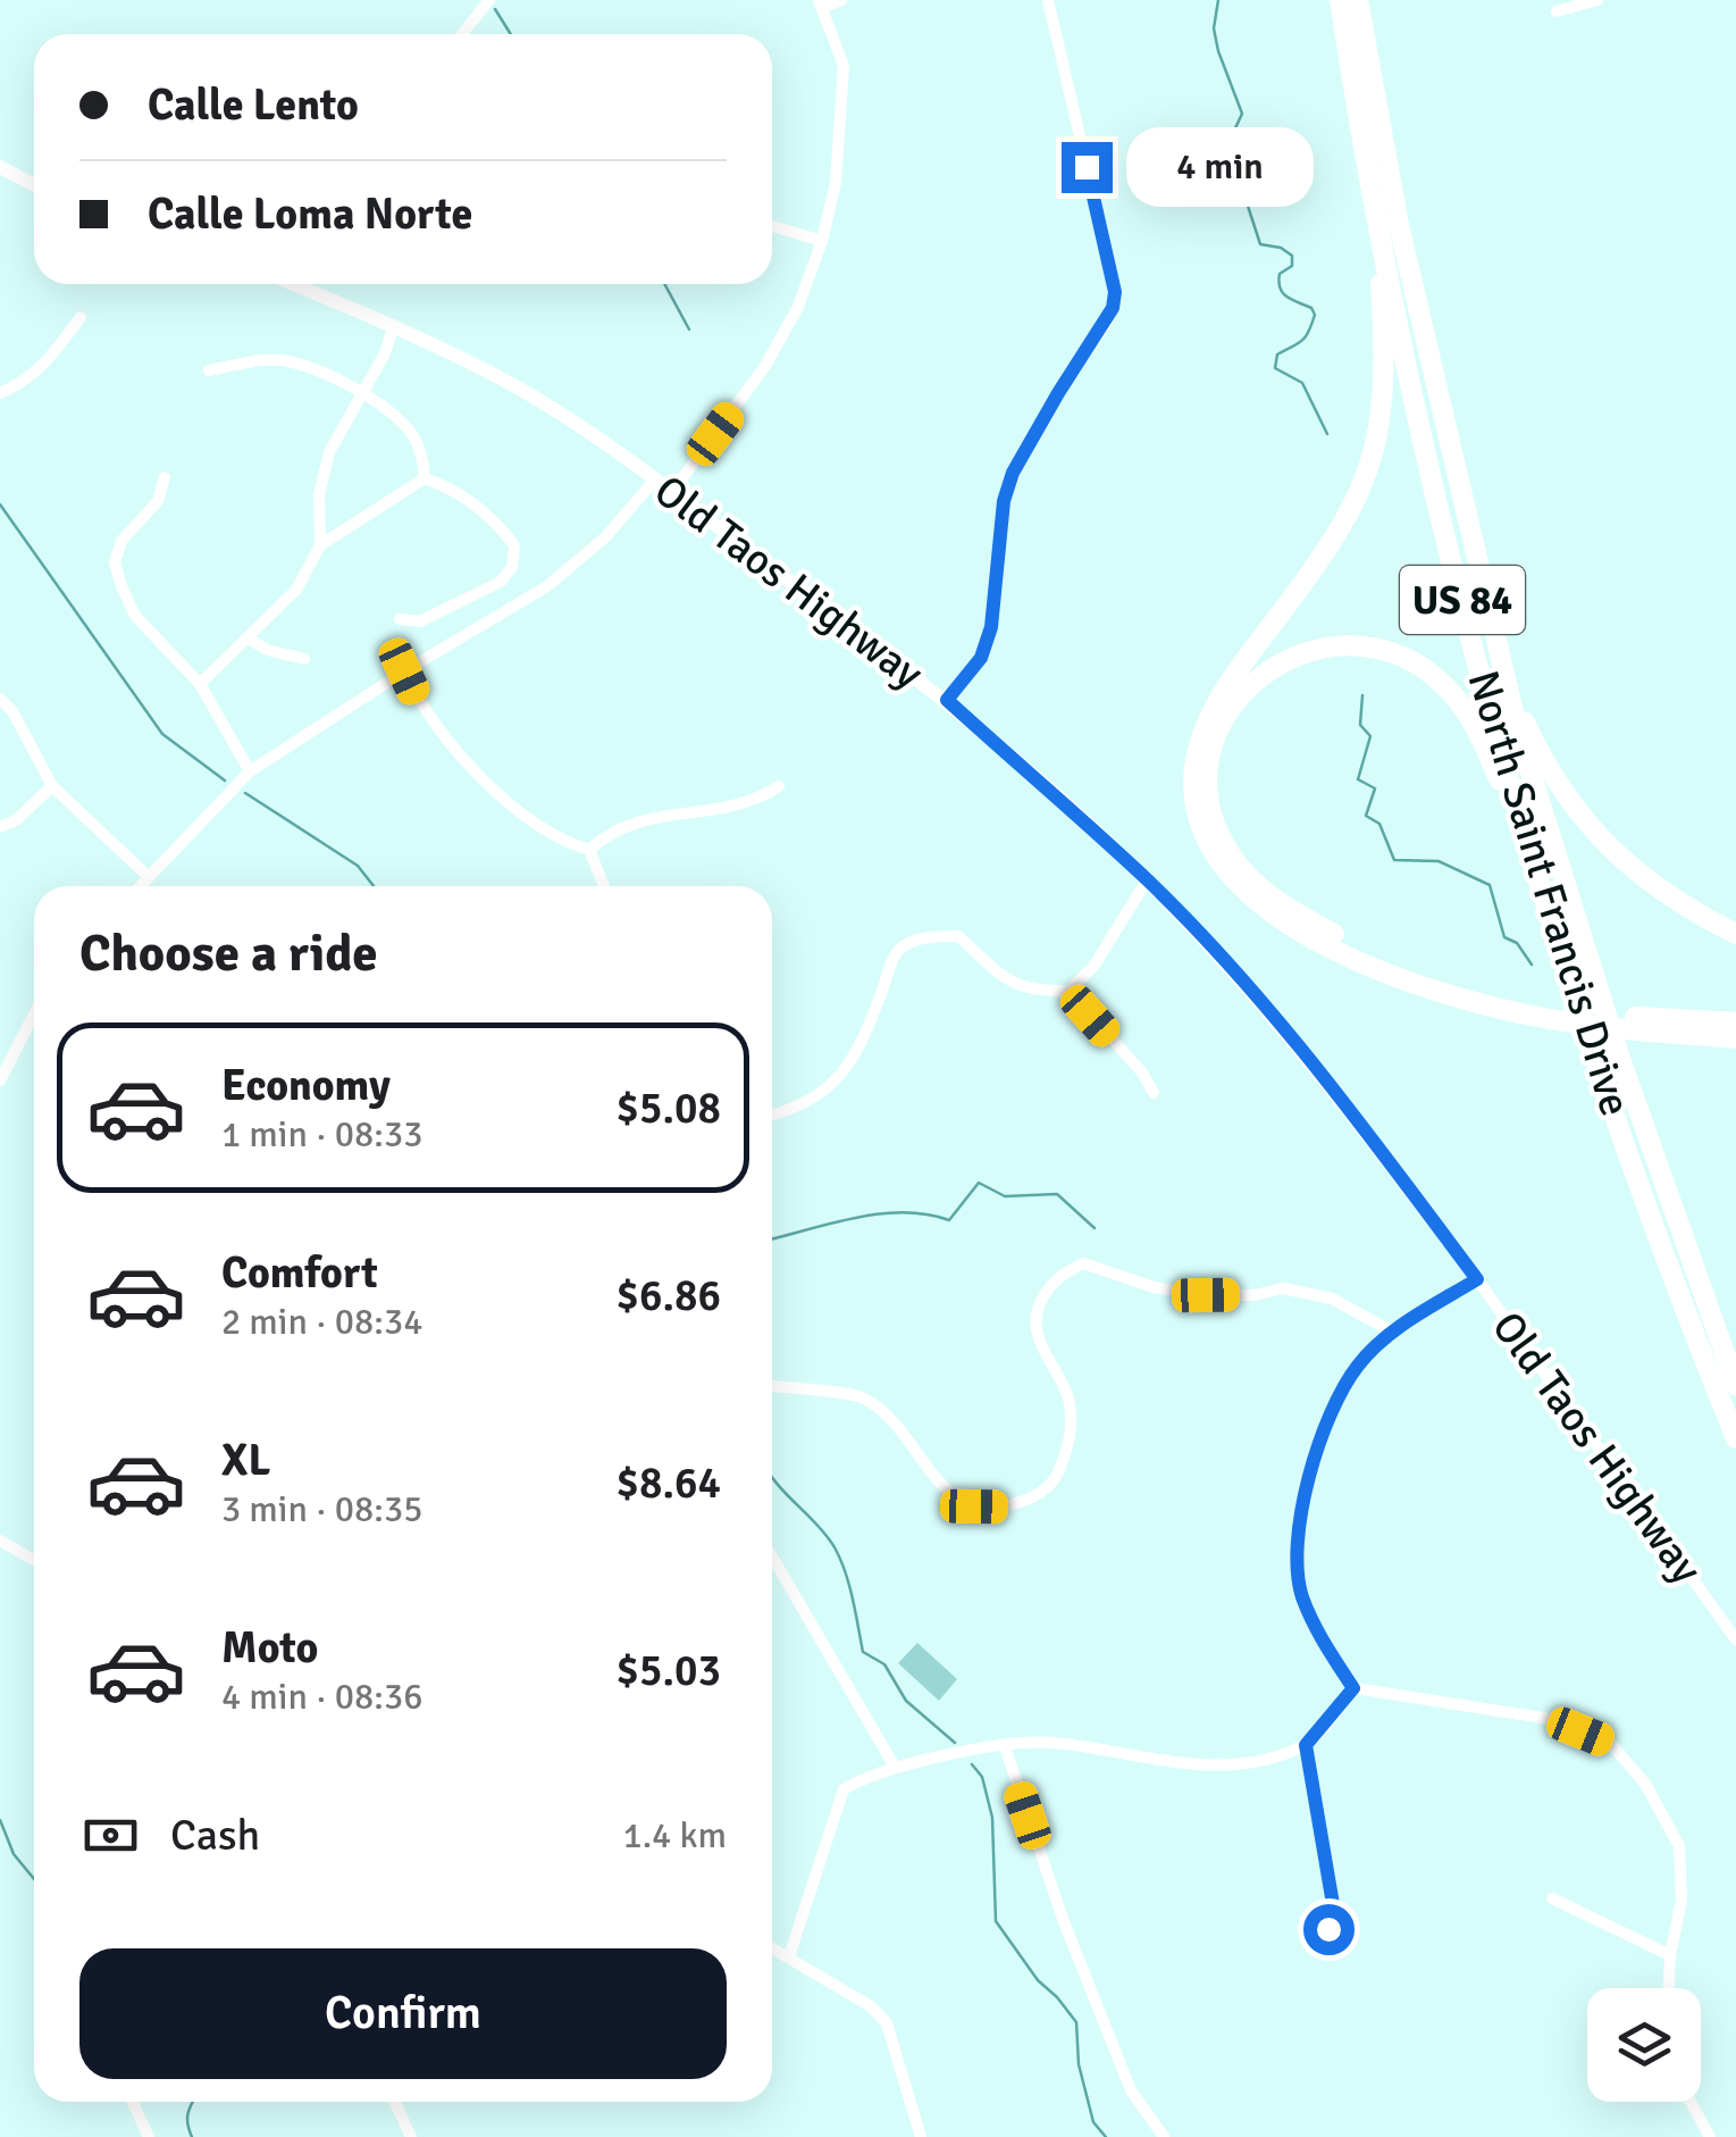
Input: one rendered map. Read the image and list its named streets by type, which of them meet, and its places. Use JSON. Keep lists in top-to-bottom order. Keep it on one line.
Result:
{"streets":{"highway":["US 84","North Saint Francis Drive"],"street":["Old Taos Highway"]},"page":{"banner":["Calle Lento","Calle Loma Norte"],"bubble":"4 min","heading":"Choose a ride","list":[{"name":"Economy","note":"1 min · 08:33","value":"$5.08"},{"name":"Comfort","note":"2 min · 08:34","value":"$6.86"},{"name":"XL","note":"3 min · 08:35","value":"$8.64"},{"name":"Moto","note":"4 min · 08:36","value":"$5.03"}],"pay":["Cash","1.4 km"],"buttons":"Confirm"}}
